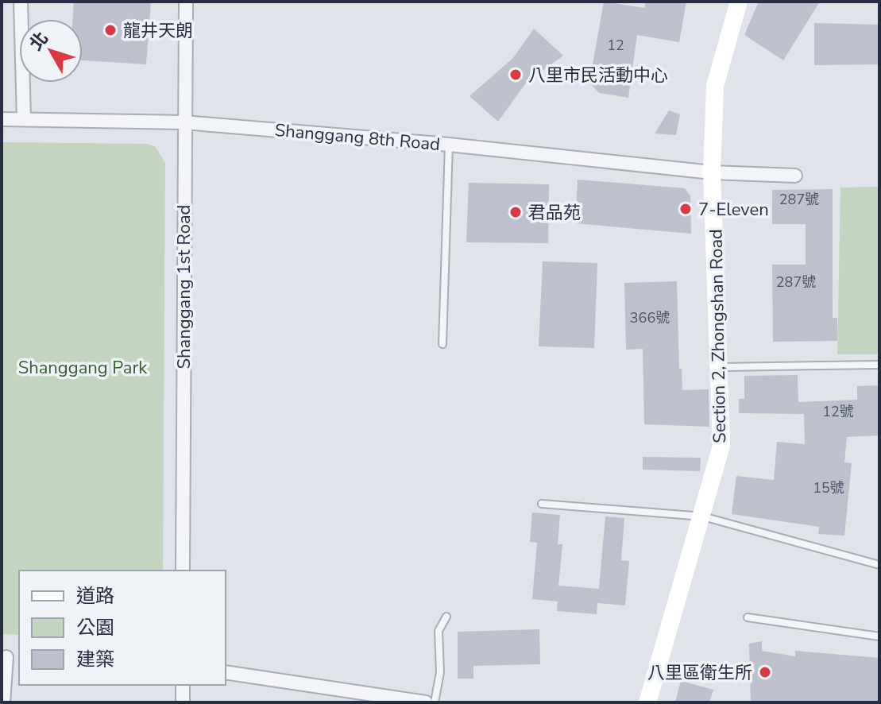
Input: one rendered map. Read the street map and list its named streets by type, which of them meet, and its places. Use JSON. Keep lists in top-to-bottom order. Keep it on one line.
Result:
{"streets":{"main road":["Section 2, Zhongshan Road"],"street":["Shanggang 8th Road","Shanggang 1st Road"]},"crossings":[["Shanggang 8th Road","Shanggang 1st Road"],["Shanggang 8th Road","Section 2, Zhongshan Road"]],"parks":["Shanggang Park"],"places":["龍井天朗","八里市民活動中心","7-Eleven","君品苑","八里區衛生所"],"house_numbers":["12","287號","287號","366號","12號","15號"],"legend":["道路","公園","建築"],"north":"top left"}
